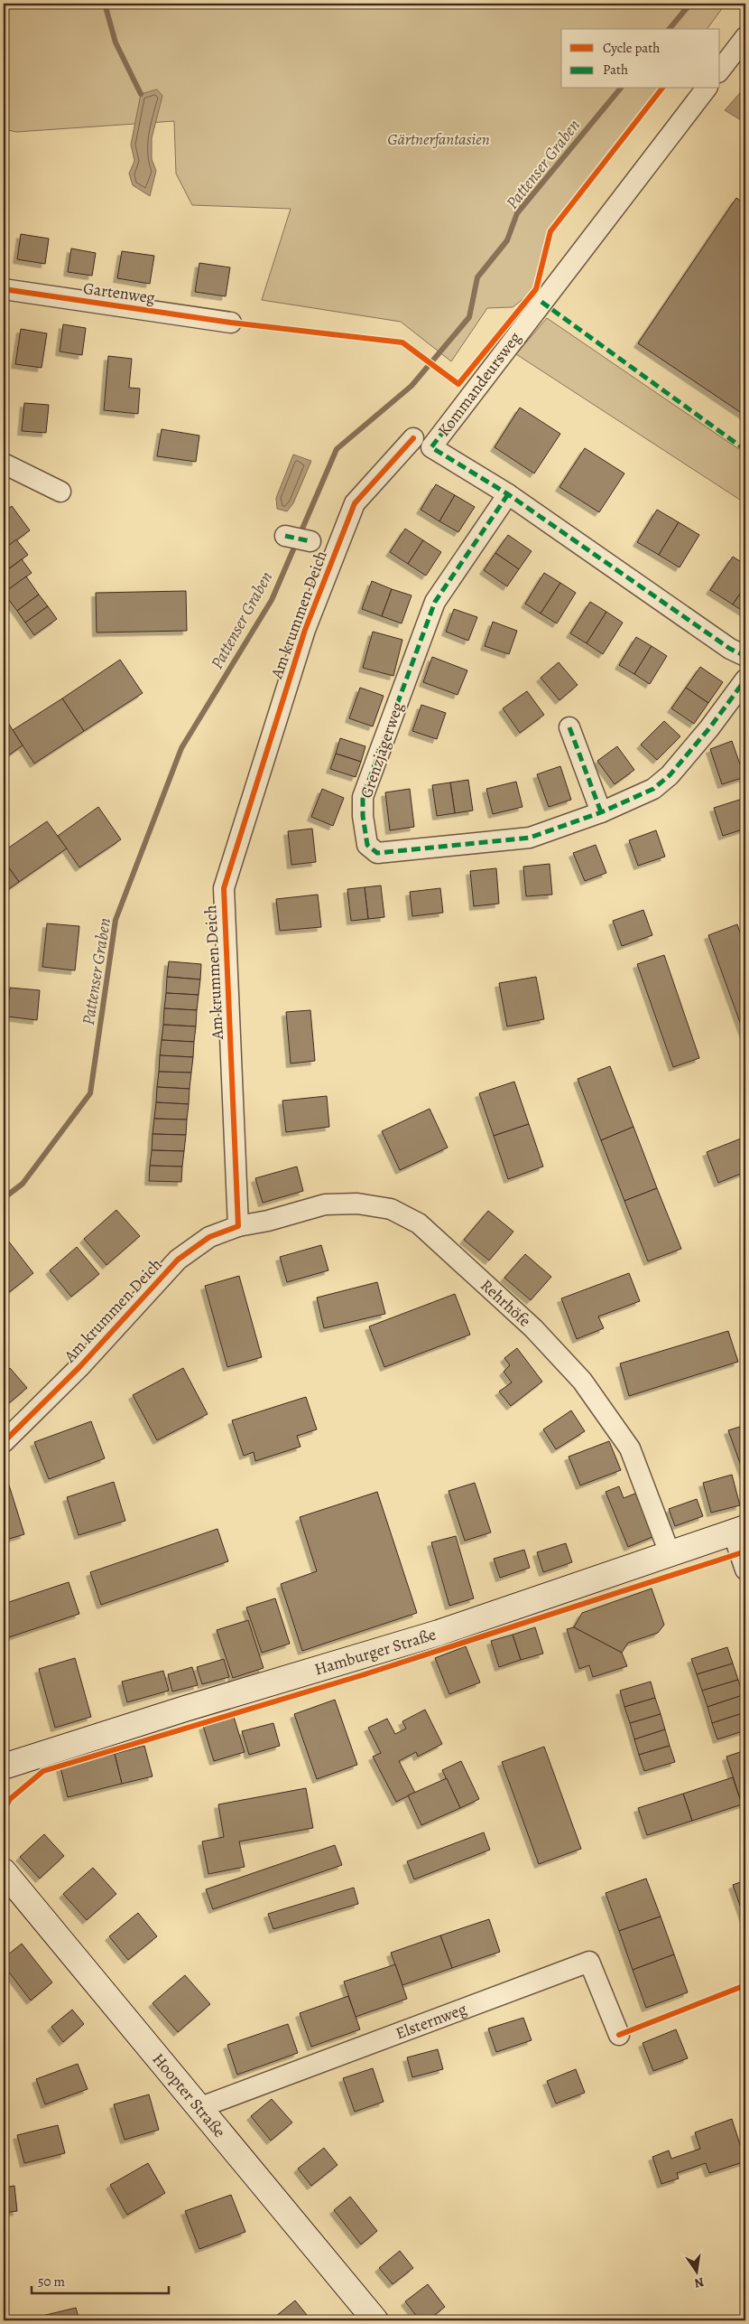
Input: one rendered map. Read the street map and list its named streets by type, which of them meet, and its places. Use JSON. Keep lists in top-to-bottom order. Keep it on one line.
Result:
{"streets":{"main road":["Hamburger Straße","Hoopter Straße"],"street":["Gartenweg","Kommandeursweg","Am krummen Deich","Grenzjägerweg","Rehrhöfe","Elsternweg"]},"crossings":[["Kommandeursweg","Grenzjägerweg"],["Am krummen Deich","Rehrhöfe"],["Rehrhöfe","Hamburger Straße"],["Elsternweg","Hoopter Straße"]],"water":["Pattenser Graben"],"parks":["Gärtnerfantasien"],"legend":["Cycle path","Path"],"scale_bar":"50 m","north":"bottom"}
